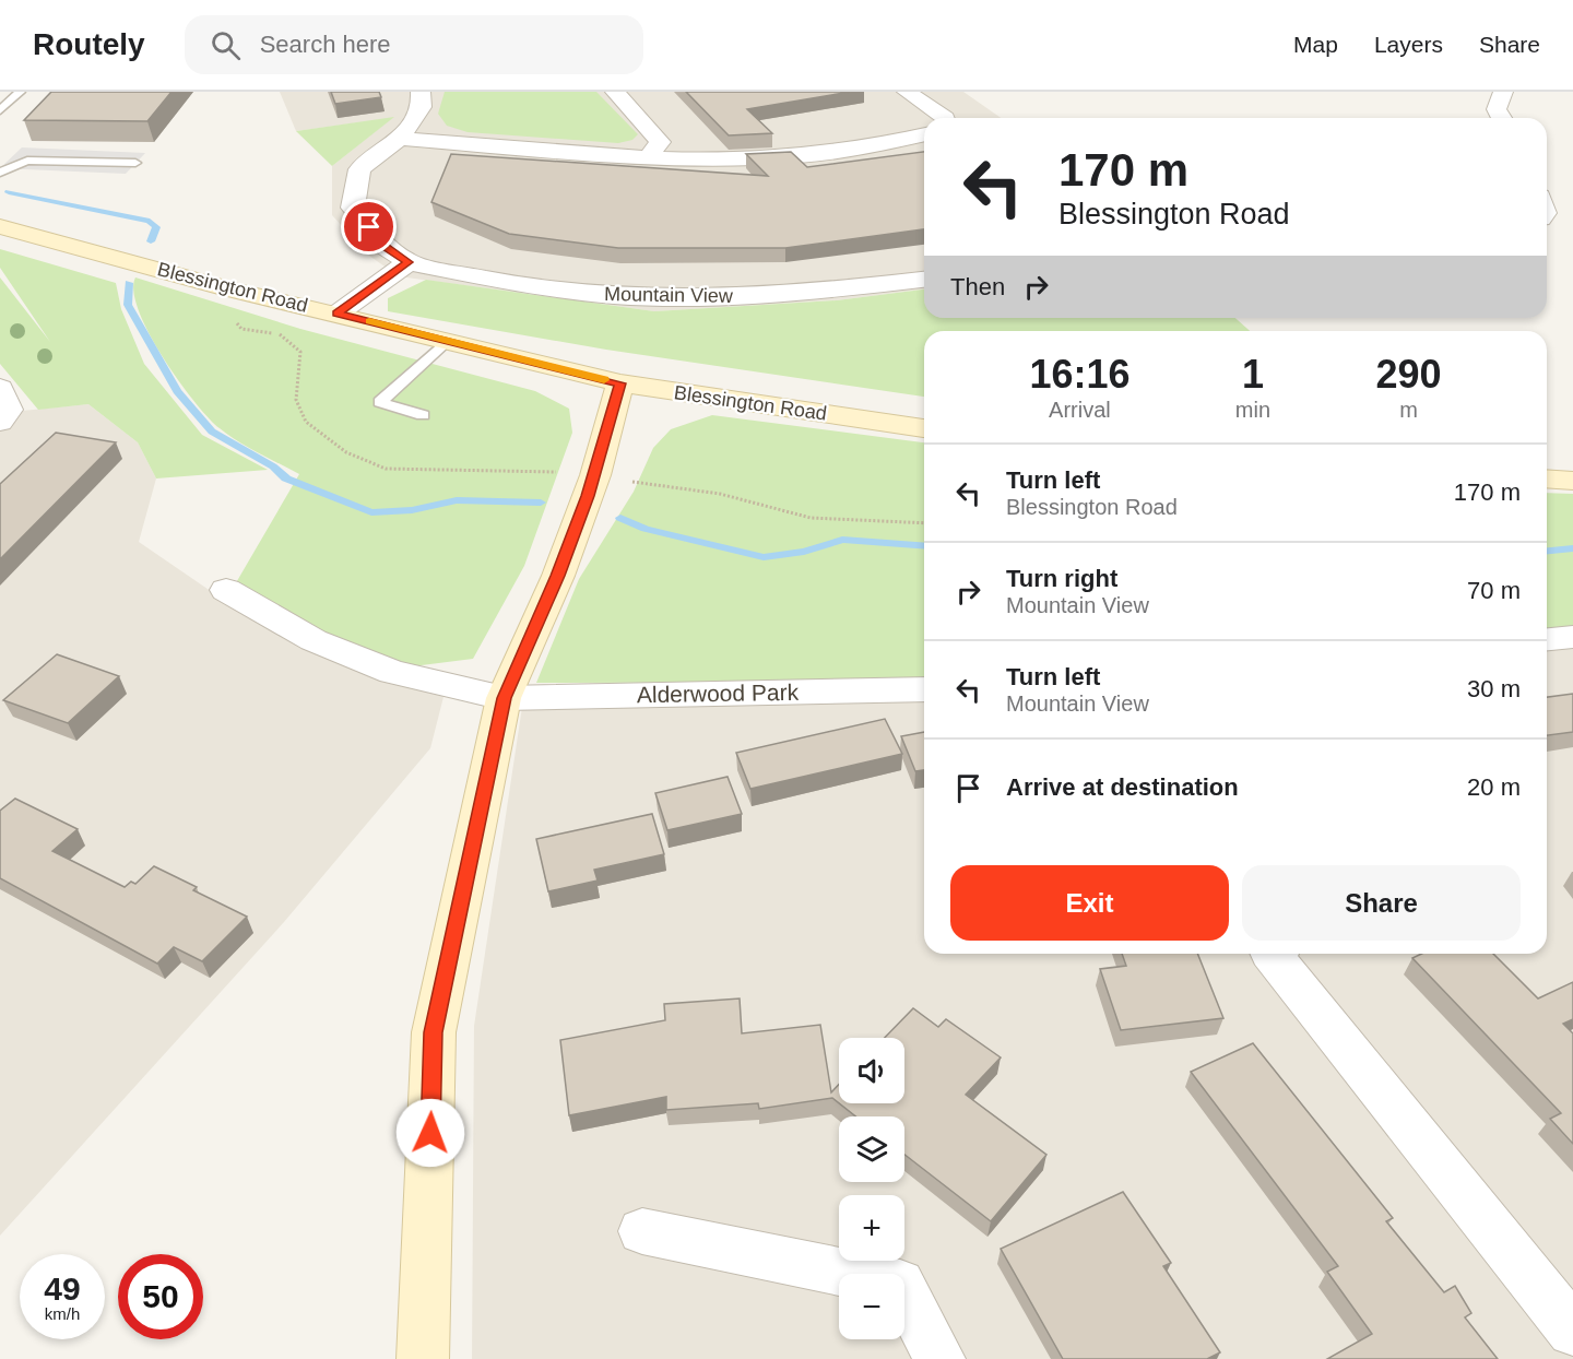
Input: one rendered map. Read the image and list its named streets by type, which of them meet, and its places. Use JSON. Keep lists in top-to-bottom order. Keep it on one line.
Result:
{"streets":{"main road":["Blessington Road"],"street":["Mountain View","Alderwood Park"]},"page":{"header":"Routely","search":"Search here","nav":["Map","Layers","Share"],"turn":["170 m","Blessington Road"],"then":"Then","eta":["16:16","Arrival","1","min","290","m"],"list":[{"name":"Turn left","note":"Blessington Road","value":"170 m"},{"name":"Turn right","note":"Mountain View","value":"70 m"},{"name":"Turn left","note":"Mountain View","value":"30 m"},{"name":"Arrive at destination","value":"20 m"}],"buttons":["Exit","Share"],"map_buttons":["+","−"],"speed":"49 km/h","limit":"50"}}
